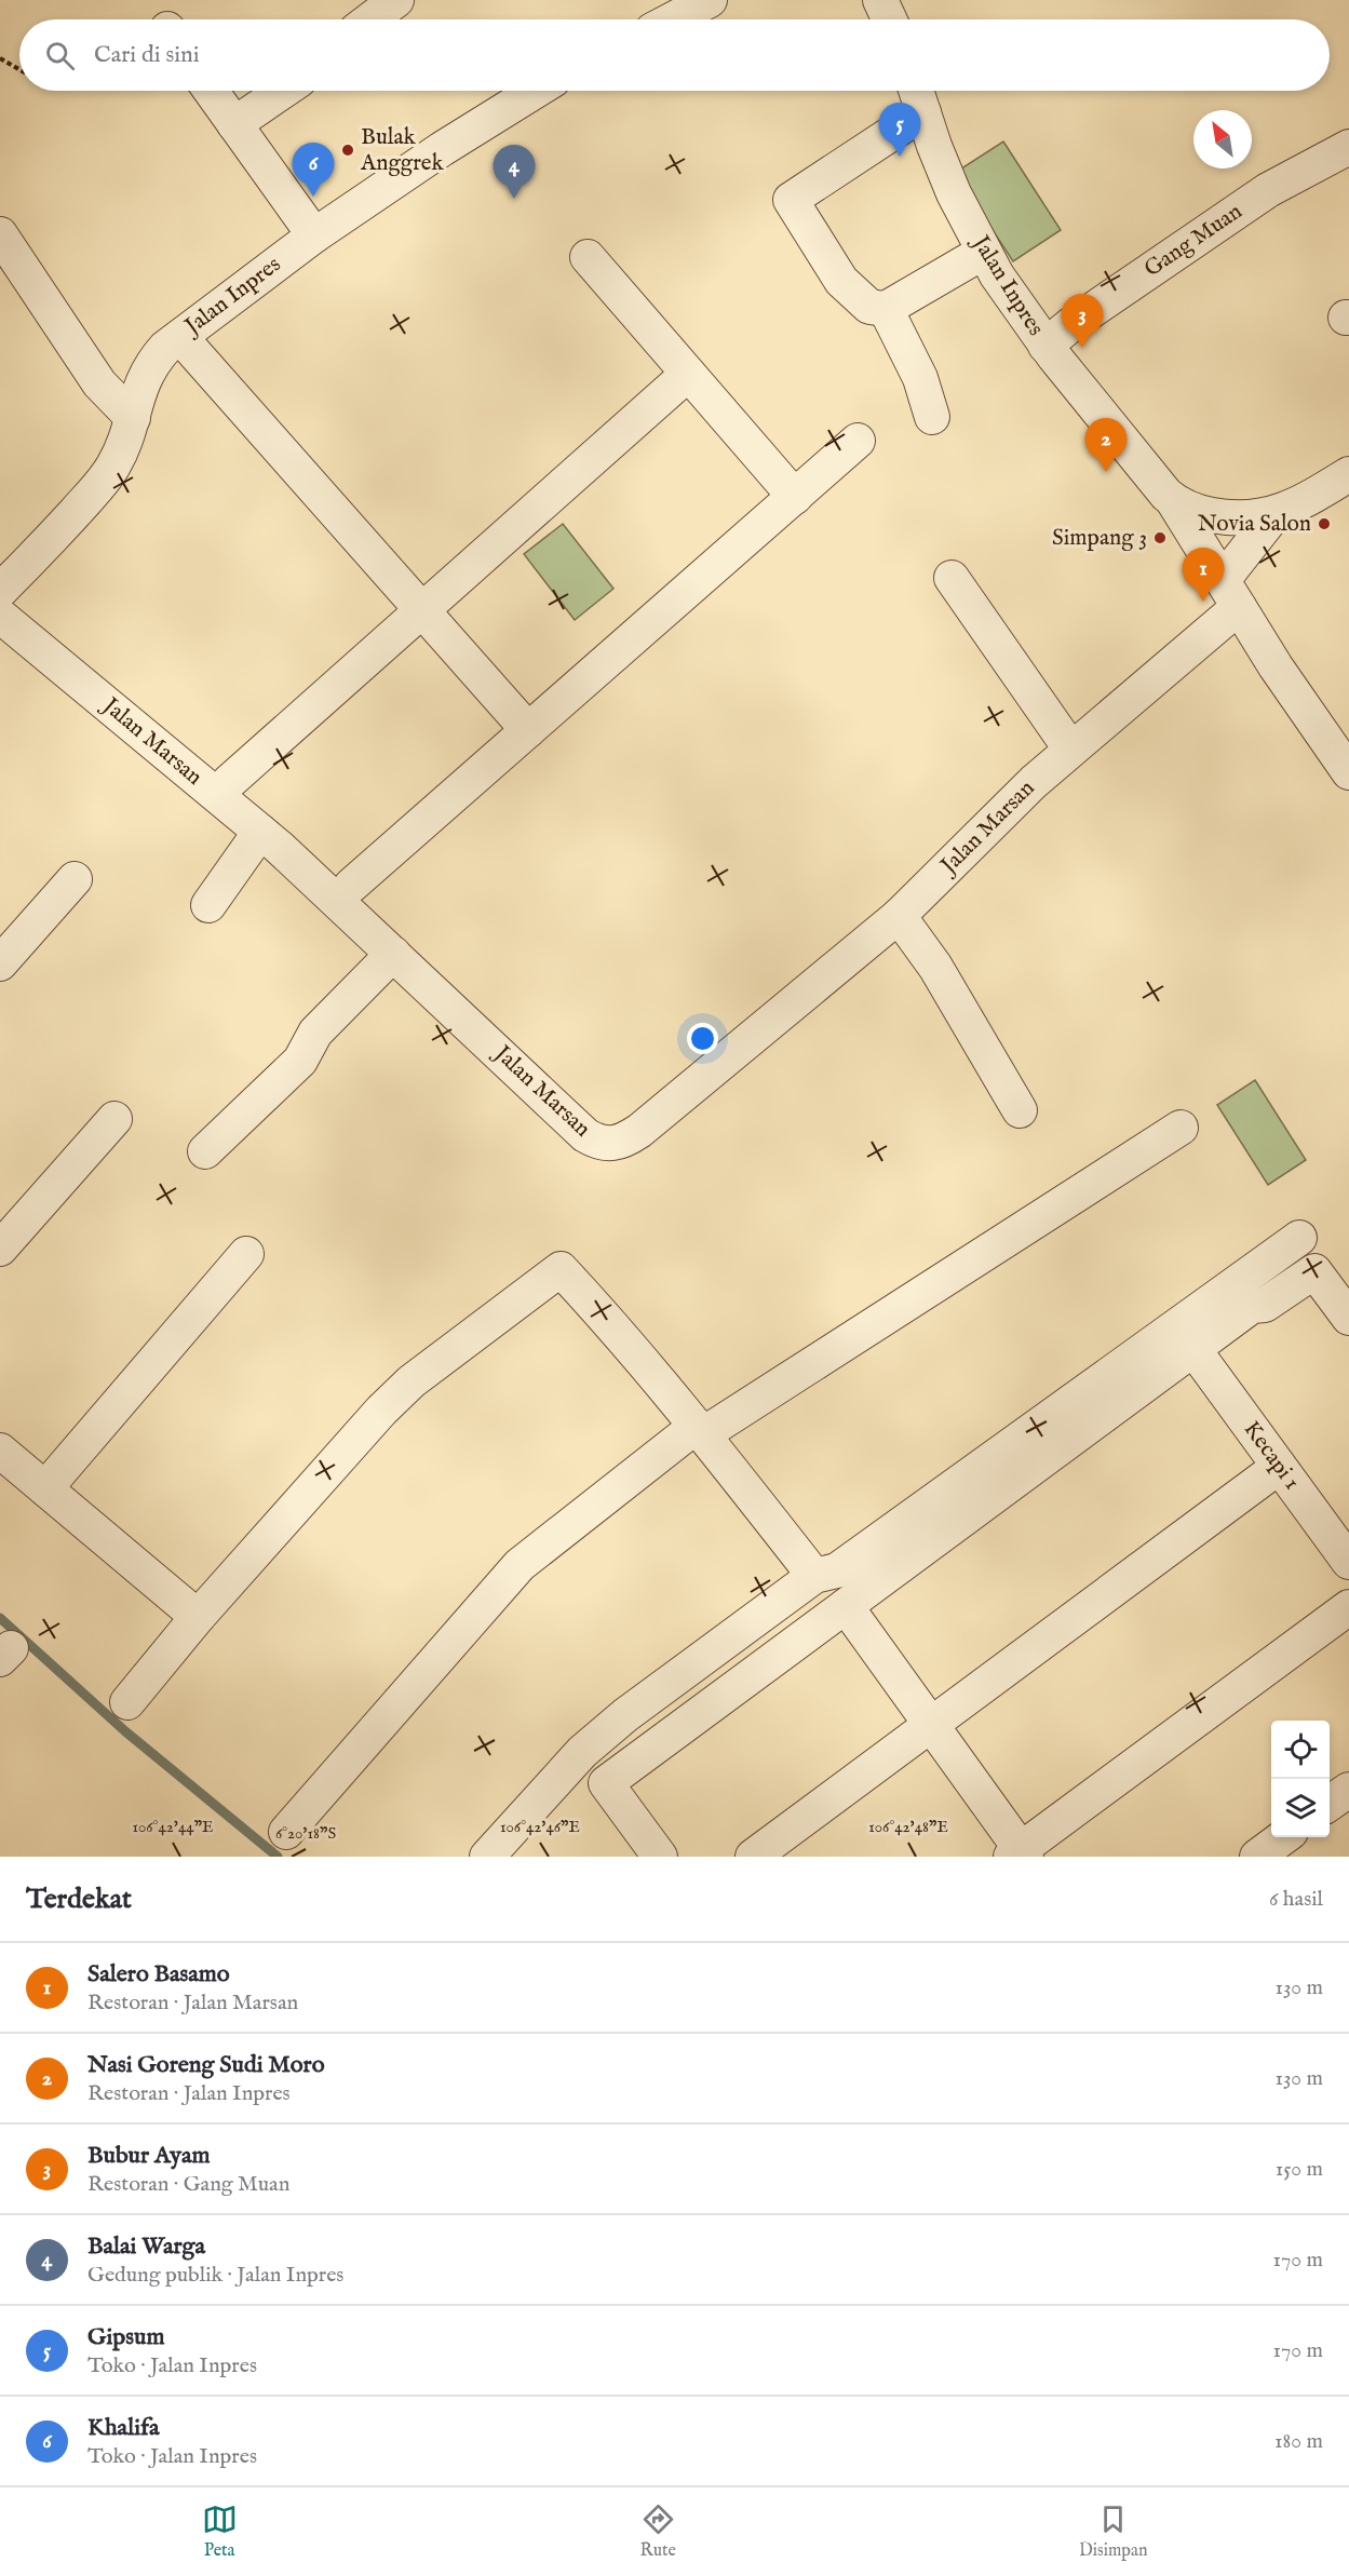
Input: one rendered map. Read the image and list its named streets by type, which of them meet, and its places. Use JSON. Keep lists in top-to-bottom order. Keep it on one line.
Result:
{"streets":{"street":["Gang Muan","Jalan Inpres","Jalan Marsan","Kecapi 1"]},"crossings":[["Gang Muan","Jalan Inpres"],["Jalan Inpres","Jalan Marsan"]],"places":["Bulak Anggrek","Novia Salon","Simpang 3"],"north":"top left","page":{"search":"Cari di sini","pins":["5","6","4","3","2","1"],"heading":["Terdekat","6 hasil"],"list":[{"mark":"1","name":"Salero Basamo","note":"Restoran · Jalan Marsan","value":"130 m"},{"mark":"2","name":"Nasi Goreng Sudi Moro","note":"Restoran · Jalan Inpres","value":"130 m"},{"mark":"3","name":"Bubur Ayam","note":"Restoran · Gang Muan","value":"150 m"},{"mark":"4","name":"Balai Warga","note":"Gedung publik · Jalan Inpres","value":"170 m"},{"mark":"5","name":"Gipsum","note":"Toko · Jalan Inpres","value":"170 m"},{"mark":"6","name":"Khalifa","note":"Toko · Jalan Inpres","value":"180 m"}],"nav":["Peta","Rute","Disimpan"]},"coordinates":["106°42'44\"E","106°42'46\"E","106°42'48\"E","6°20'18\"S"]}
